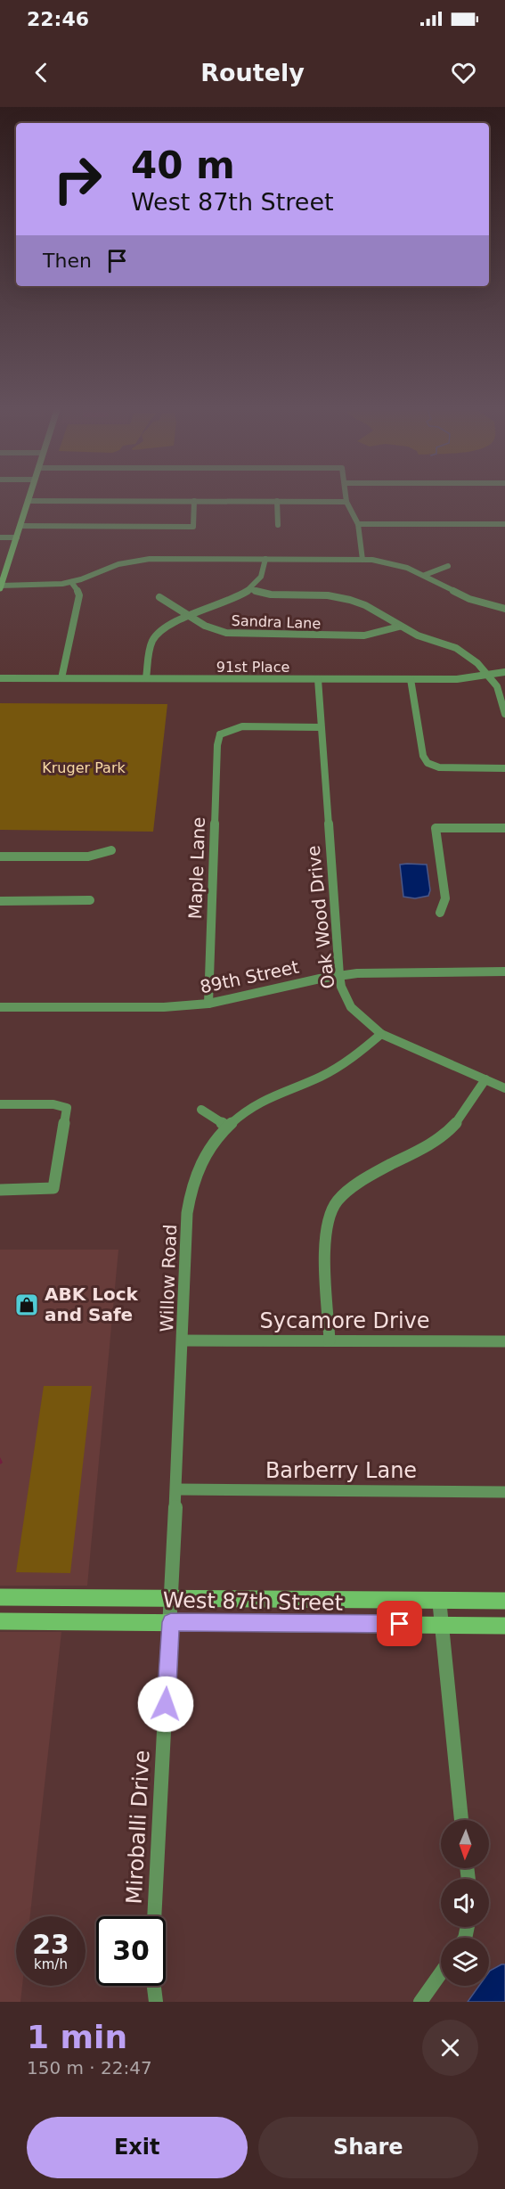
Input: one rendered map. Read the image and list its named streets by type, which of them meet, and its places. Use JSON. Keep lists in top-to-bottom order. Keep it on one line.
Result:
{"streets":{"street":["Sandra Lane","91st Place","Maple Lane","Oak Wood Drive","89th Street","Willow Road","Sycamore Drive","Barberry Lane","West 87th Street","Miroballi Drive"]},"crossings":[["91st Place","Oak Wood Drive"],["Maple Lane","Oak Wood Drive"],["Maple Lane","89th Street"],["Oak Wood Drive","89th Street"],["Oak Wood Drive","Willow Road"],["Willow Road","Sycamore Drive"],["Willow Road","Barberry Lane"],["Willow Road","West 87th Street"],["Willow Road","Miroballi Drive"],["West 87th Street","Miroballi Drive"]],"parks":["Kruger Park"],"places":{"shop":["ABK Lock and Safe"]},"north":"bottom","page":{"status":"22:46","header":"Routely","turn":["40 m","West 87th Street"],"then":"Then","speed":"23 km/h","limit":"30","heading":["1 min","150 m · 22:47"],"buttons":["Exit","Share"]}}
